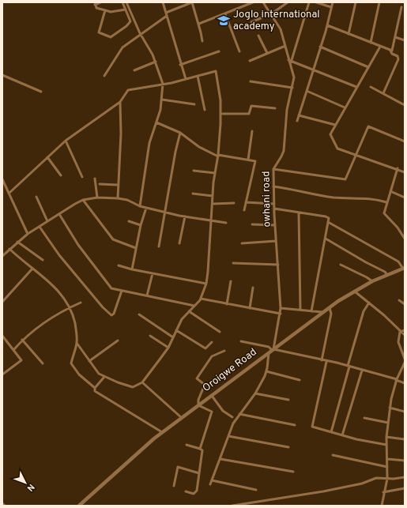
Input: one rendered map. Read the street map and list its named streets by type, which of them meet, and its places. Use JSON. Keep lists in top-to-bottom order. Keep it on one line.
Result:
{"streets":{"street":["owhani road","Oroigwe Road"]},"crossings":[["owhani road","Oroigwe Road"]],"places":{"school or university":["Joglo international academy"]},"north":"bottom right"}
